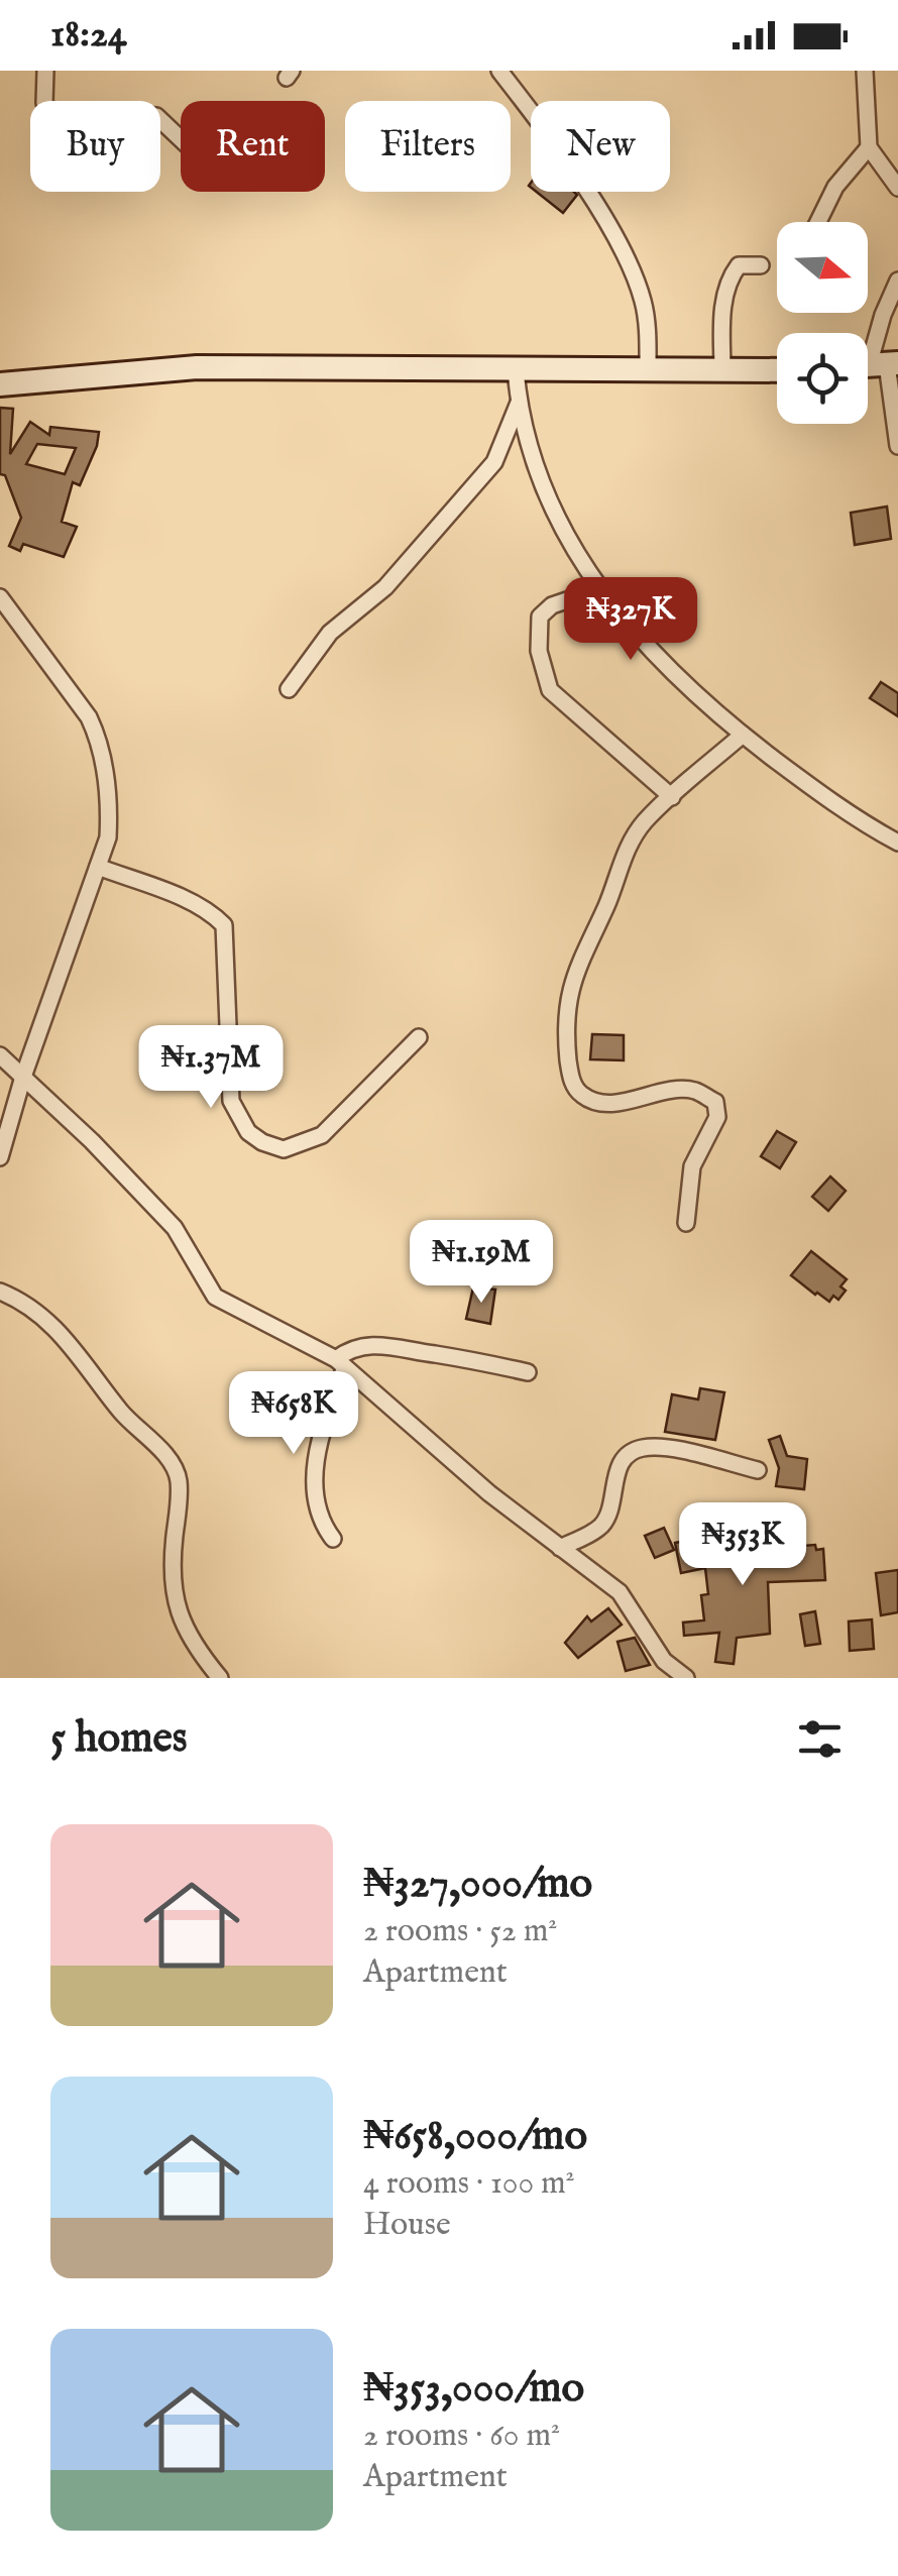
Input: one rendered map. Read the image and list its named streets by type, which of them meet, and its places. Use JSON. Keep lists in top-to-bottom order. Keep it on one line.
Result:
{"north":"right","page":{"status":"18:24","chip":["Buy","Rent","Filters","New"],"price":["₦327K","₦1.37M","₦1.19M","₦658K","₦353K"],"heading":"5 homes","list":[{"name":"₦327,000/mo","note":"2 rooms · 52 m² · Apartment"},{"name":"₦658,000/mo","note":"4 rooms · 100 m² · House"},{"name":"₦353,000/mo","note":"2 rooms · 60 m² · Apartment"}]}}
